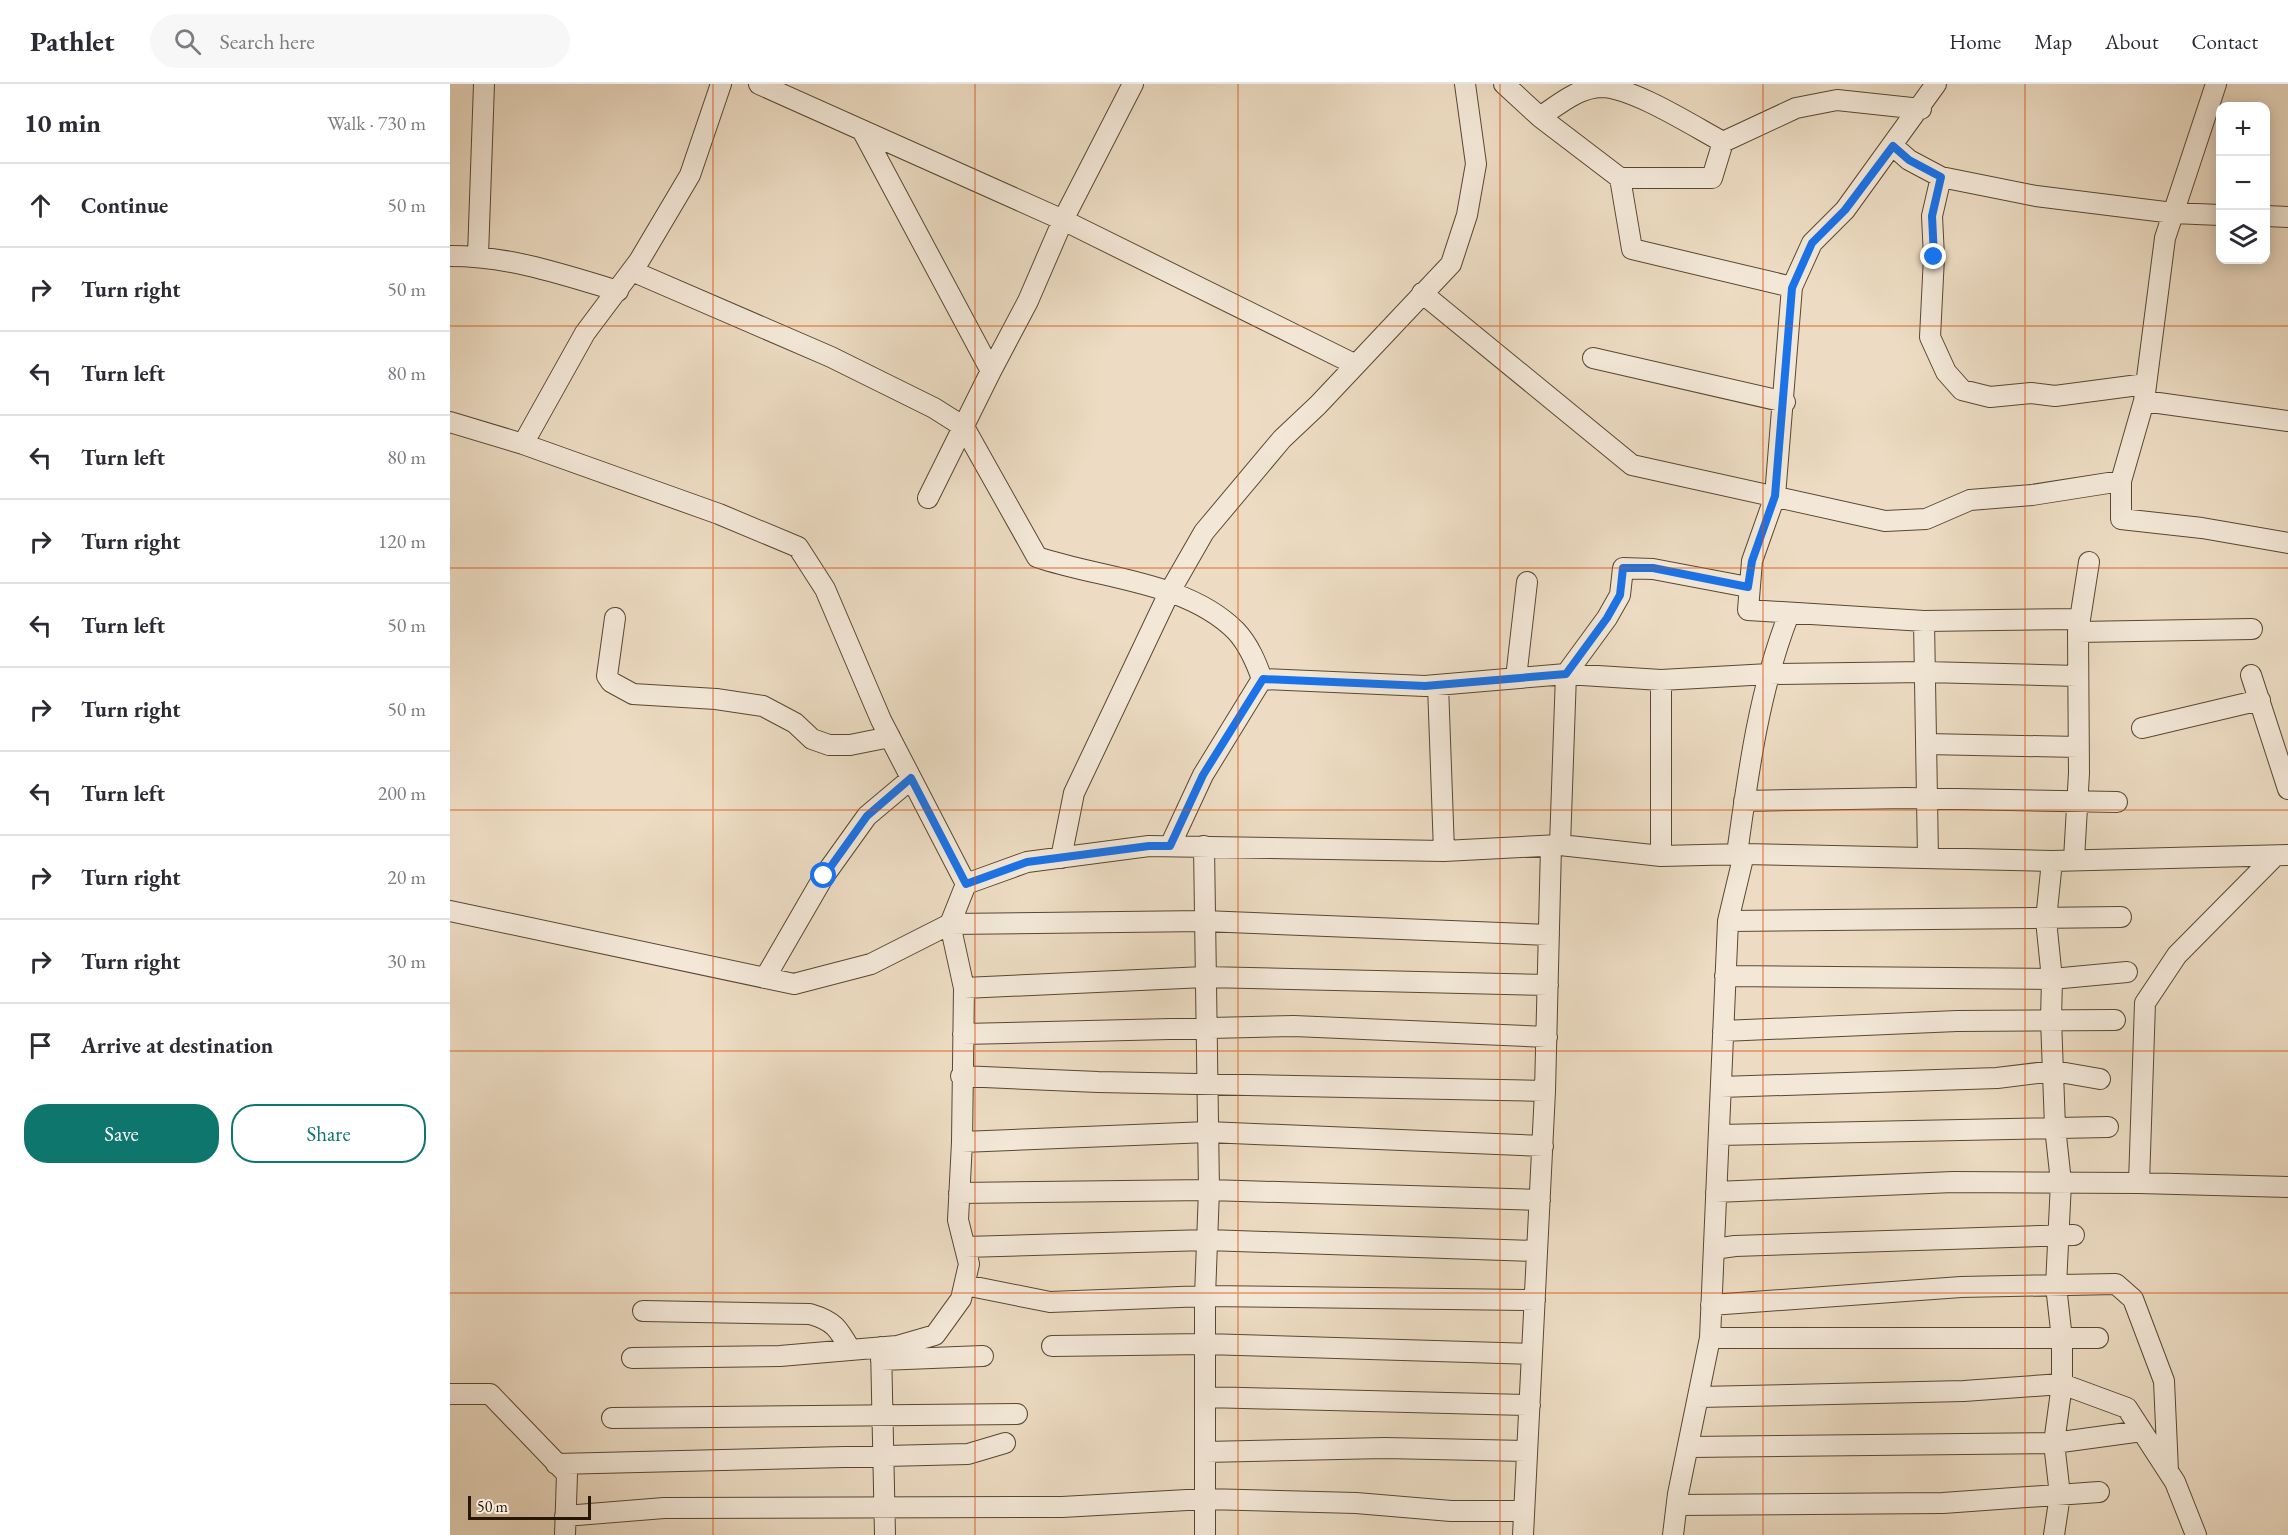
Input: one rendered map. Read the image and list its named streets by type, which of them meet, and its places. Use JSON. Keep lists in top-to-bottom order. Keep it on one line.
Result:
{"scale_bar":"50 m","page":{"header":"Pathlet","search":"Search here","nav":["Home","Map","About","Contact"],"heading":["10 min","Walk · 730 m"],"map_buttons":["+","−"],"list":[["Continue","50 m"],["Turn right","50 m"],["Turn left","80 m"],["Turn left","80 m"],["Turn right","120 m"],["Turn left","50 m"],["Turn right","50 m"],["Turn left","200 m"],["Turn right","20 m"],["Turn right","30 m"],"Arrive at destination"],"buttons":["Save","Share"],"scale":"50 m"}}
